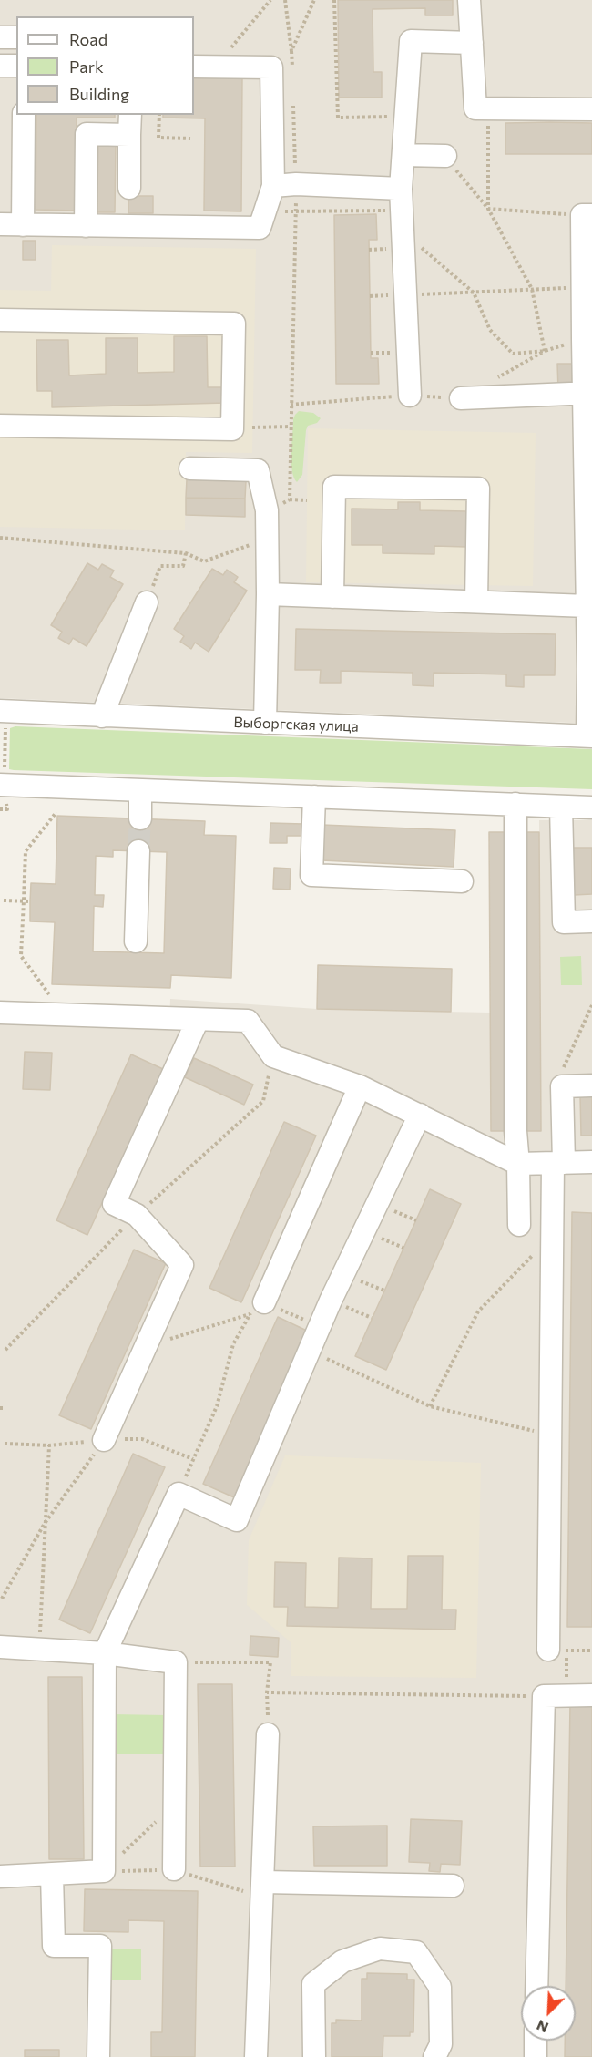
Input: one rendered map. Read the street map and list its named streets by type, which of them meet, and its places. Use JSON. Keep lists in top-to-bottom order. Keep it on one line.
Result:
{"streets":{"street":["Выборгская улица"]},"legend":["Road","Park","Building"],"north":"bottom left"}
